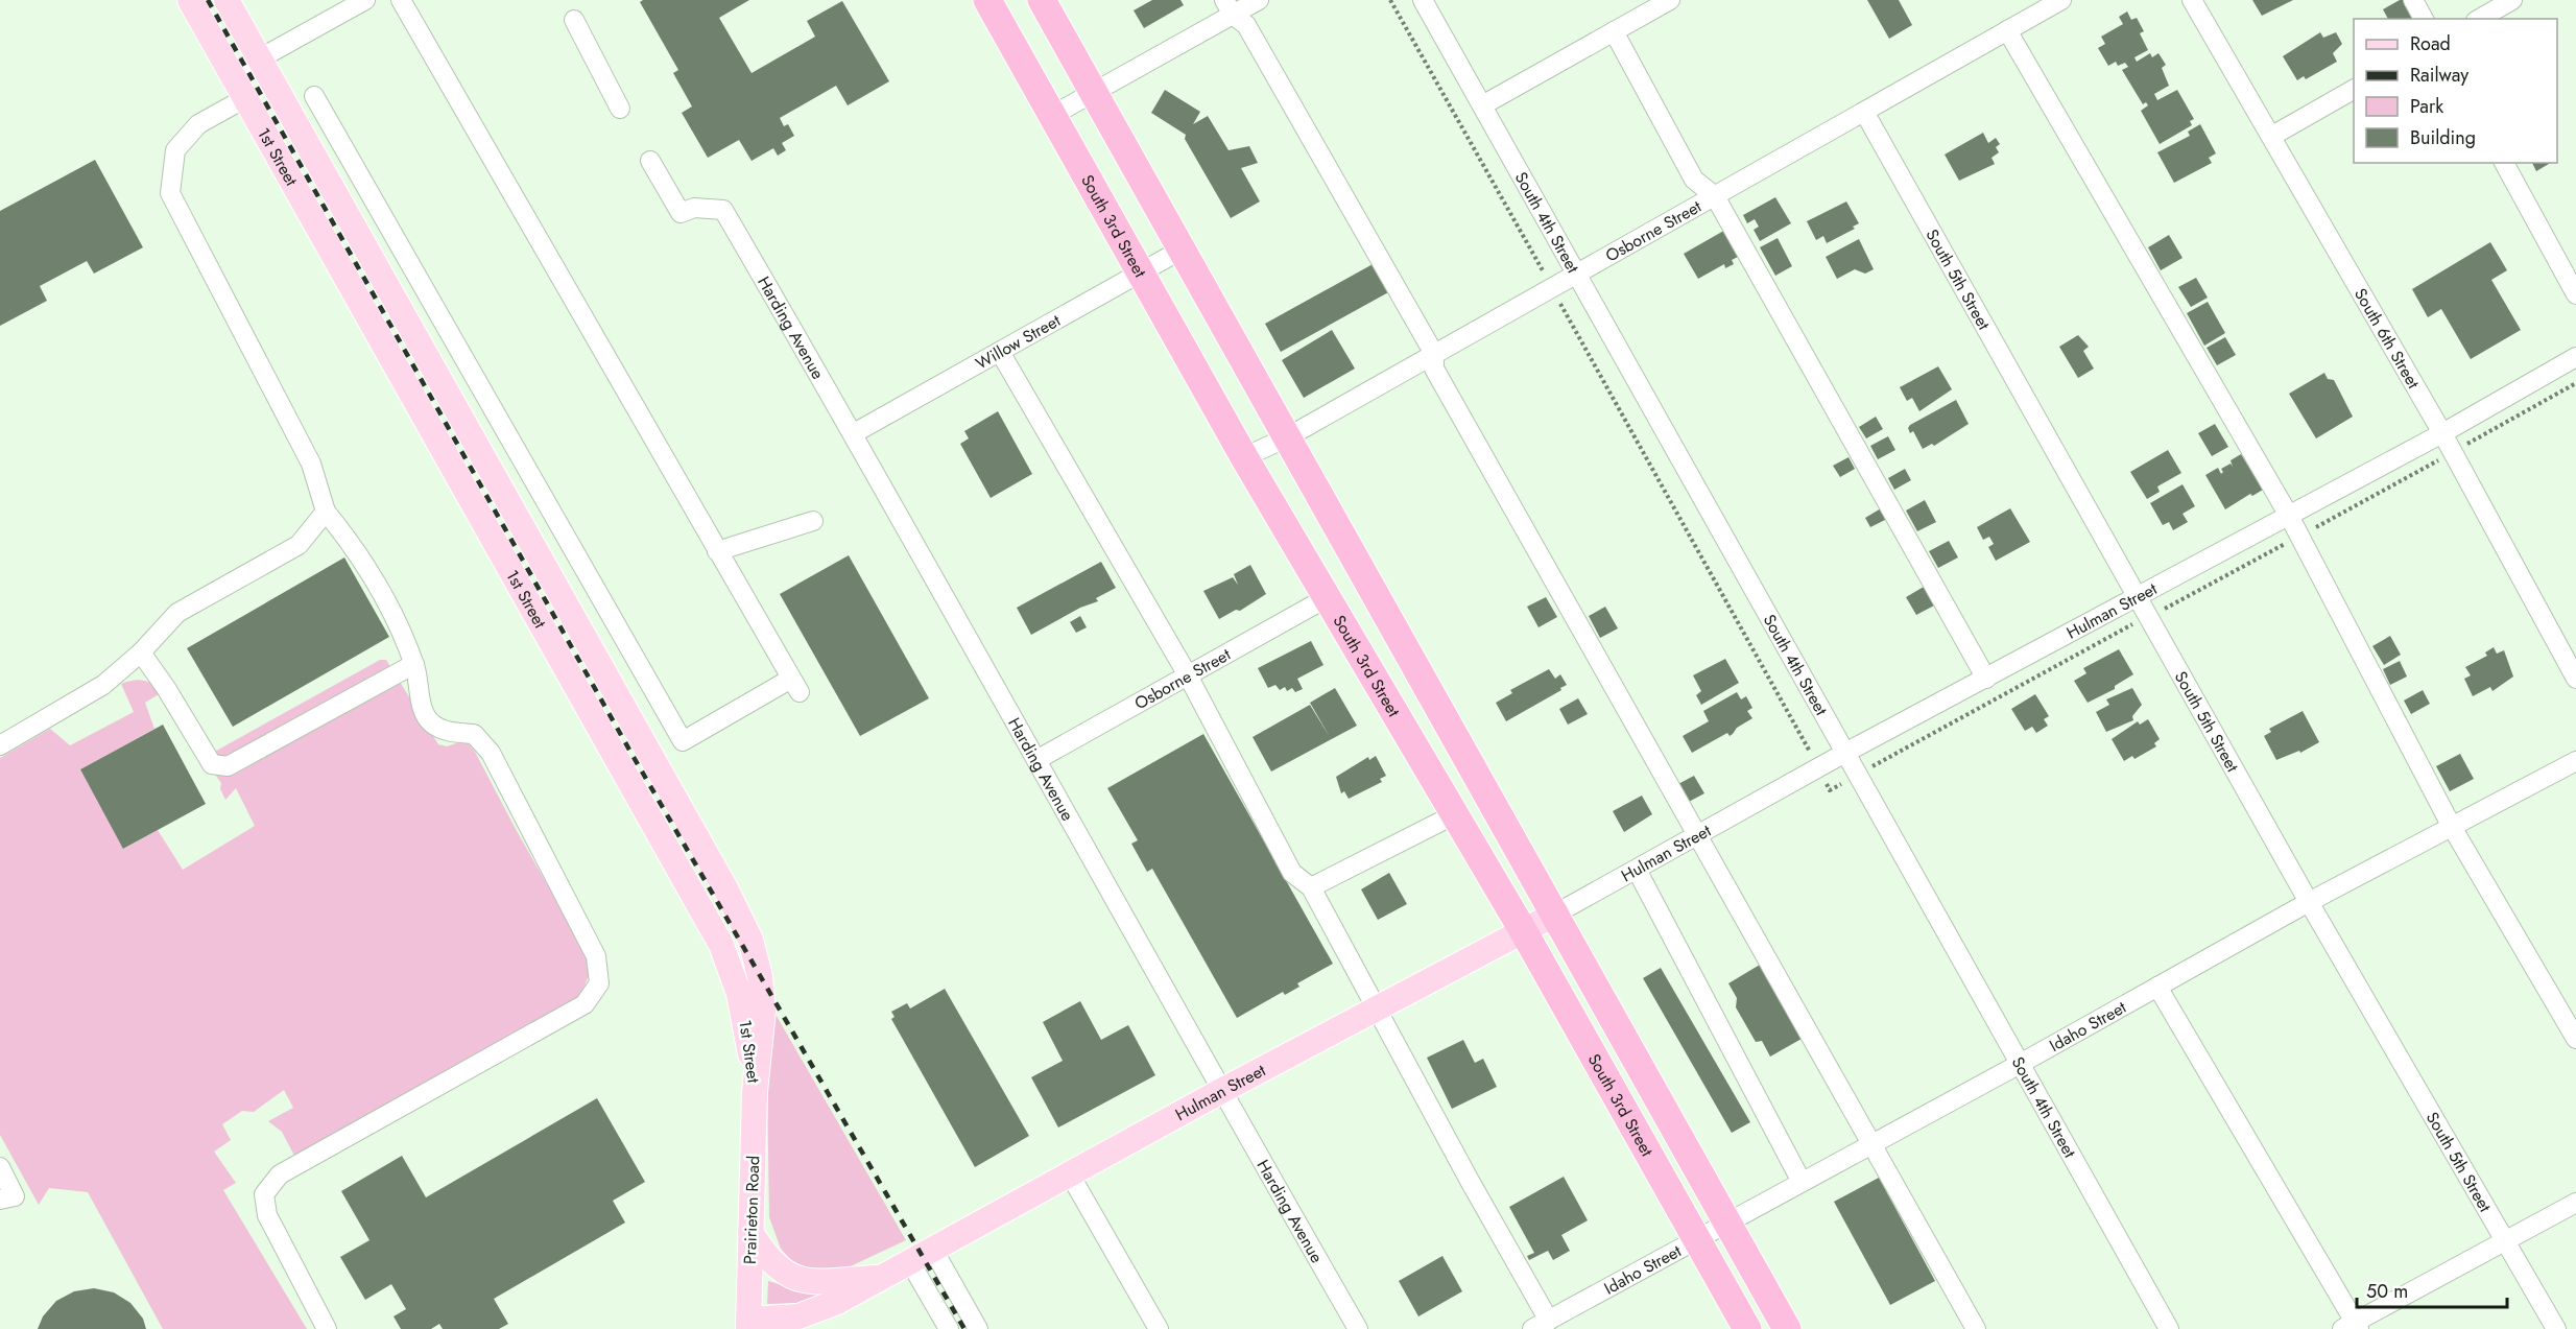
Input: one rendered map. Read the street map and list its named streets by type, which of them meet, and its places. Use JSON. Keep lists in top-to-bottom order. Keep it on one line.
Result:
{"streets":{"highway":["South 3rd Street"],"main road":["1st Street","Hulman Street","Prairieton Road"],"street":["South 4th Street","Osborne Street","South 5th Street","Harding Avenue","South 6th Street","Willow Street","Idaho Street"]},"crossings":[["1st Street","Prairieton Road"],["South 4th Street","Osborne Street"],["South 4th Street","Hulman Street"],["South 4th Street","Idaho Street"],["South 3rd Street","Osborne Street"],["South 3rd Street","Willow Street"],["South 3rd Street","Hulman Street"],["South 3rd Street","Idaho Street"],["Osborne Street","South 5th Street"],["Osborne Street","Harding Avenue"],["South 5th Street","Hulman Street"],["South 5th Street","Idaho Street"],["Harding Avenue","Willow Street"],["Harding Avenue","Hulman Street"],["South 6th Street","Hulman Street"],["Hulman Street","Prairieton Road"]],"legend":["Road","Railway","Park","Building"],"scale_bar":"50 m"}
